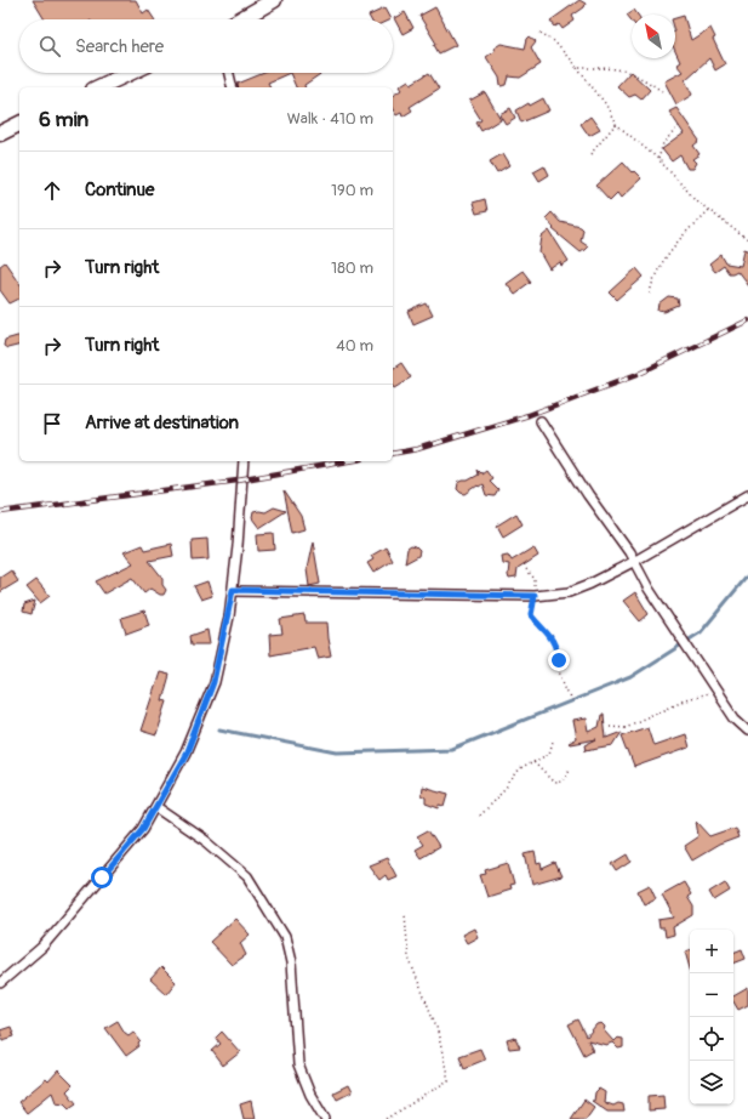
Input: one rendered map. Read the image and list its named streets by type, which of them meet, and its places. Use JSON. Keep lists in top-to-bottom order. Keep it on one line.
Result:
{"north":"top left","page":{"search":"Search here","heading":["6 min","Walk · 410 m"],"list":[["Continue","190 m"],["Turn right","180 m"],["Turn right","40 m"],"Arrive at destination"],"map_buttons":["+","−"]}}
